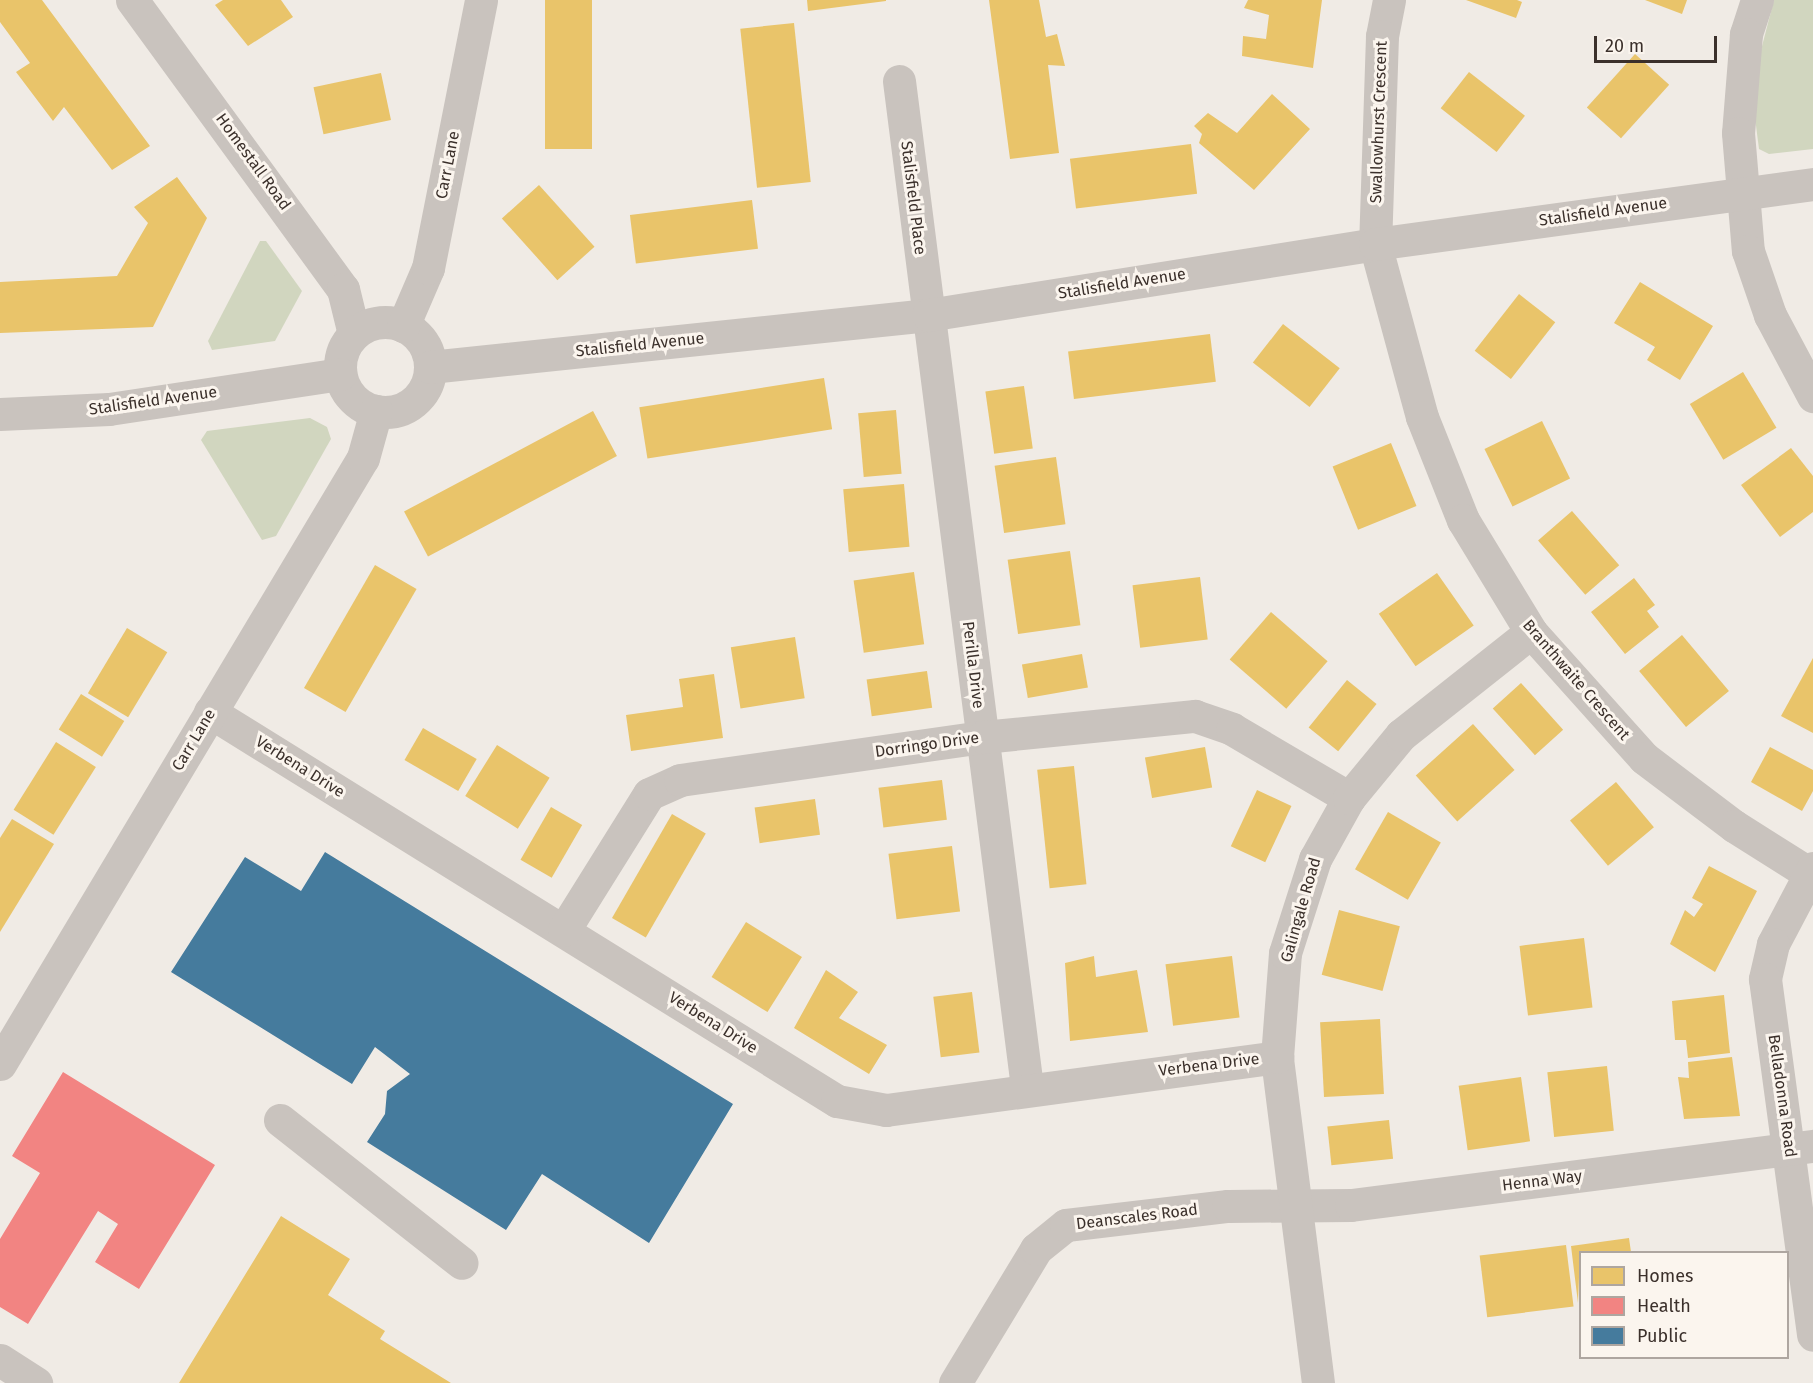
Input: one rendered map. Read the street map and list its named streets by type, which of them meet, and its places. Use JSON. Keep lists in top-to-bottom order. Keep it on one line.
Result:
{"streets":{"street":["Swallowhurst Crescent","Homestall Road","Carr Lane","Stalisfield Place","Stalisfield Avenue","Perilla Drive","Branthwaite Crescent","Dorringo Drive","Verbena Drive","Galingale Road","Belladonna Road","Henna Way","Deanscales Road"]},"crossings":[["Swallowhurst Crescent","Stalisfield Avenue"],["Swallowhurst Crescent","Branthwaite Crescent"],["Homestall Road","Carr Lane"],["Homestall Road","Stalisfield Avenue"],["Carr Lane","Stalisfield Avenue"],["Carr Lane","Verbena Drive"],["Stalisfield Place","Stalisfield Avenue"],["Stalisfield Place","Perilla Drive"],["Stalisfield Avenue","Perilla Drive"],["Stalisfield Avenue","Branthwaite Crescent"],["Perilla Drive","Dorringo Drive"],["Perilla Drive","Verbena Drive"],["Branthwaite Crescent","Galingale Road"],["Branthwaite Crescent","Belladonna Road"],["Dorringo Drive","Verbena Drive"],["Dorringo Drive","Galingale Road"],["Verbena Drive","Galingale Road"],["Galingale Road","Henna Way"],["Galingale Road","Deanscales Road"],["Belladonna Road","Henna Way"],["Henna Way","Deanscales Road"]],"legend":["Homes","Health","Public"],"scale_bar":"20 m"}
